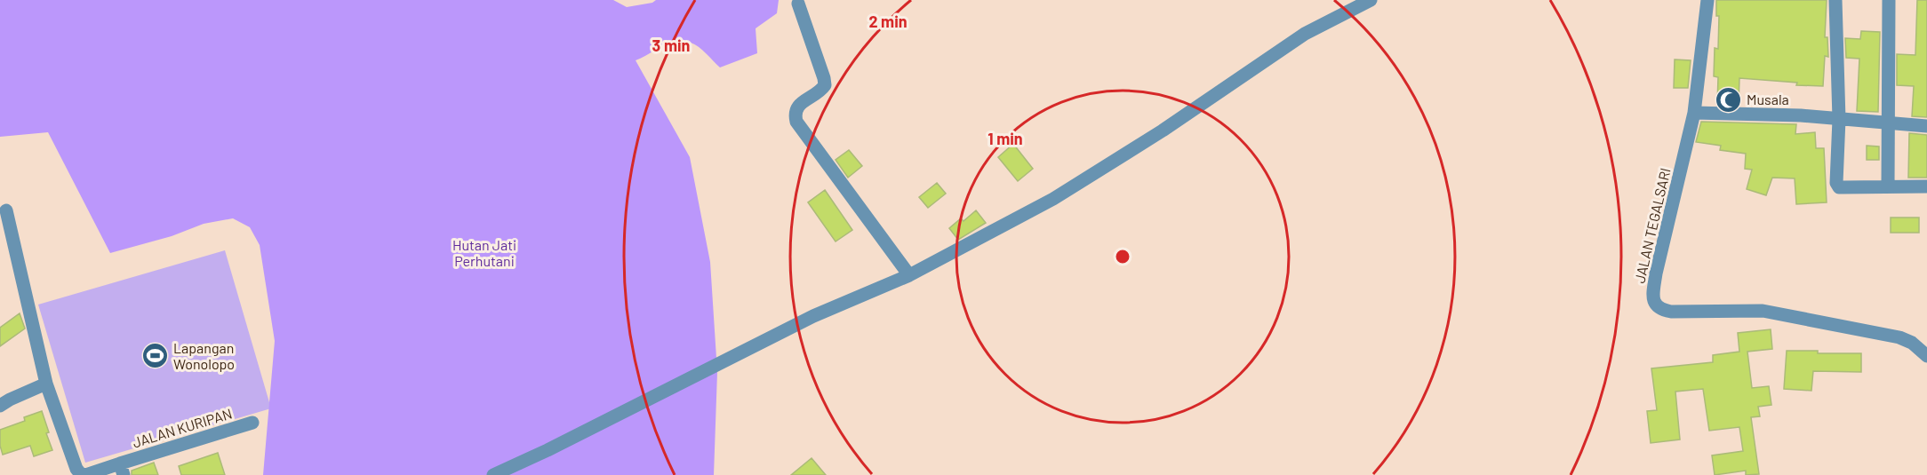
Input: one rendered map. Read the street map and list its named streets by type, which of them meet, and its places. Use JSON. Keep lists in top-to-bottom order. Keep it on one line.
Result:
{"streets":{"street":["JALAN TEGALSARI","JALAN KURIPAN"]},"parks":["Hutan Jati Perhutani"],"places":{"mosque":["Musala"],"sports":["Lapangan Wonolopo"]},"rings":["2 min","3 min","1 min"]}
